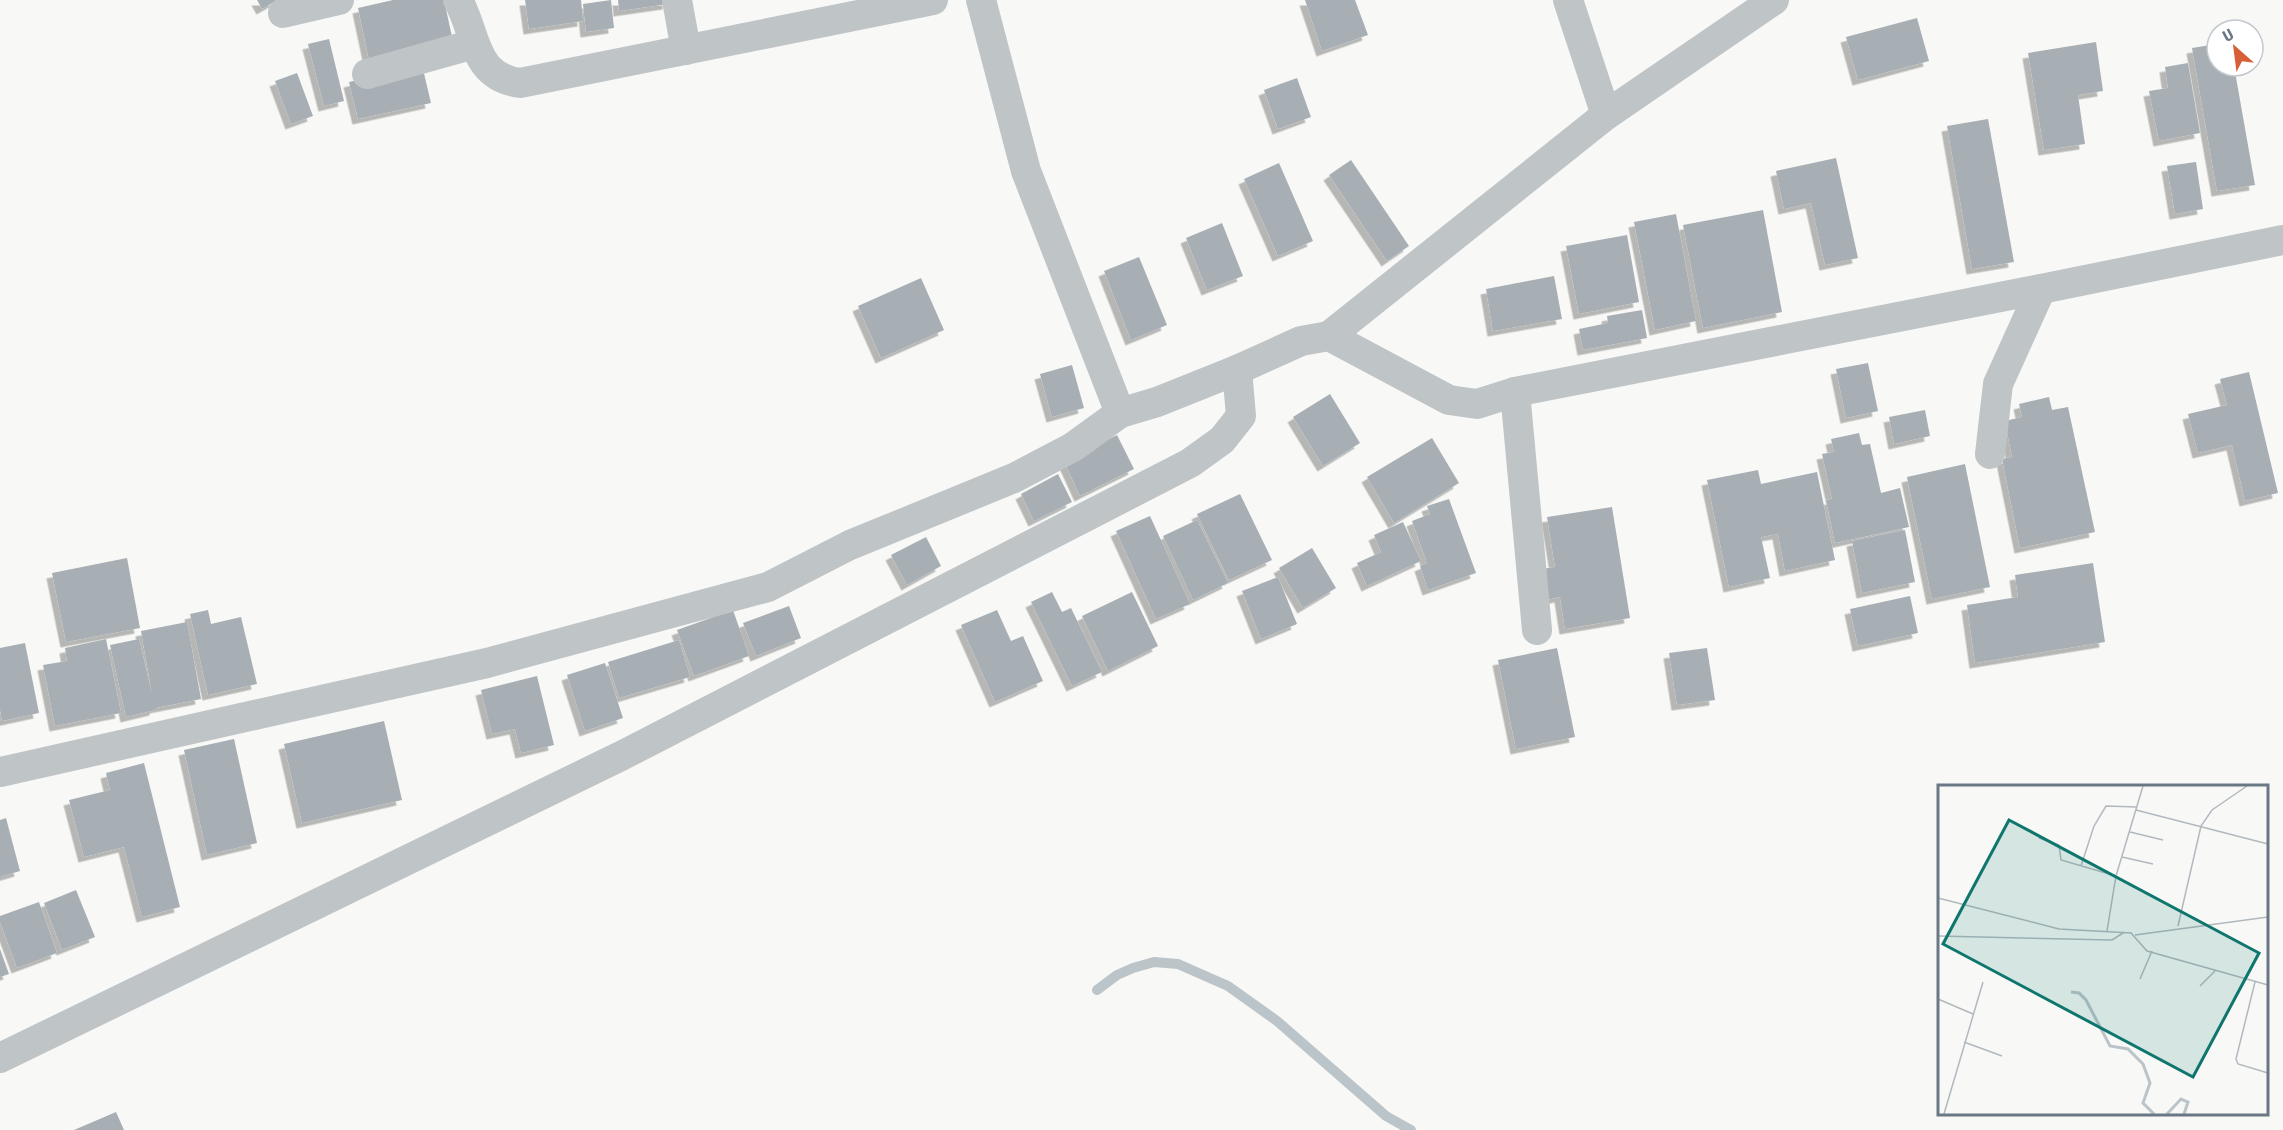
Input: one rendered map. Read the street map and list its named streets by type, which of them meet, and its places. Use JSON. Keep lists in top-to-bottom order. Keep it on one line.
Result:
{"north":"top left"}
